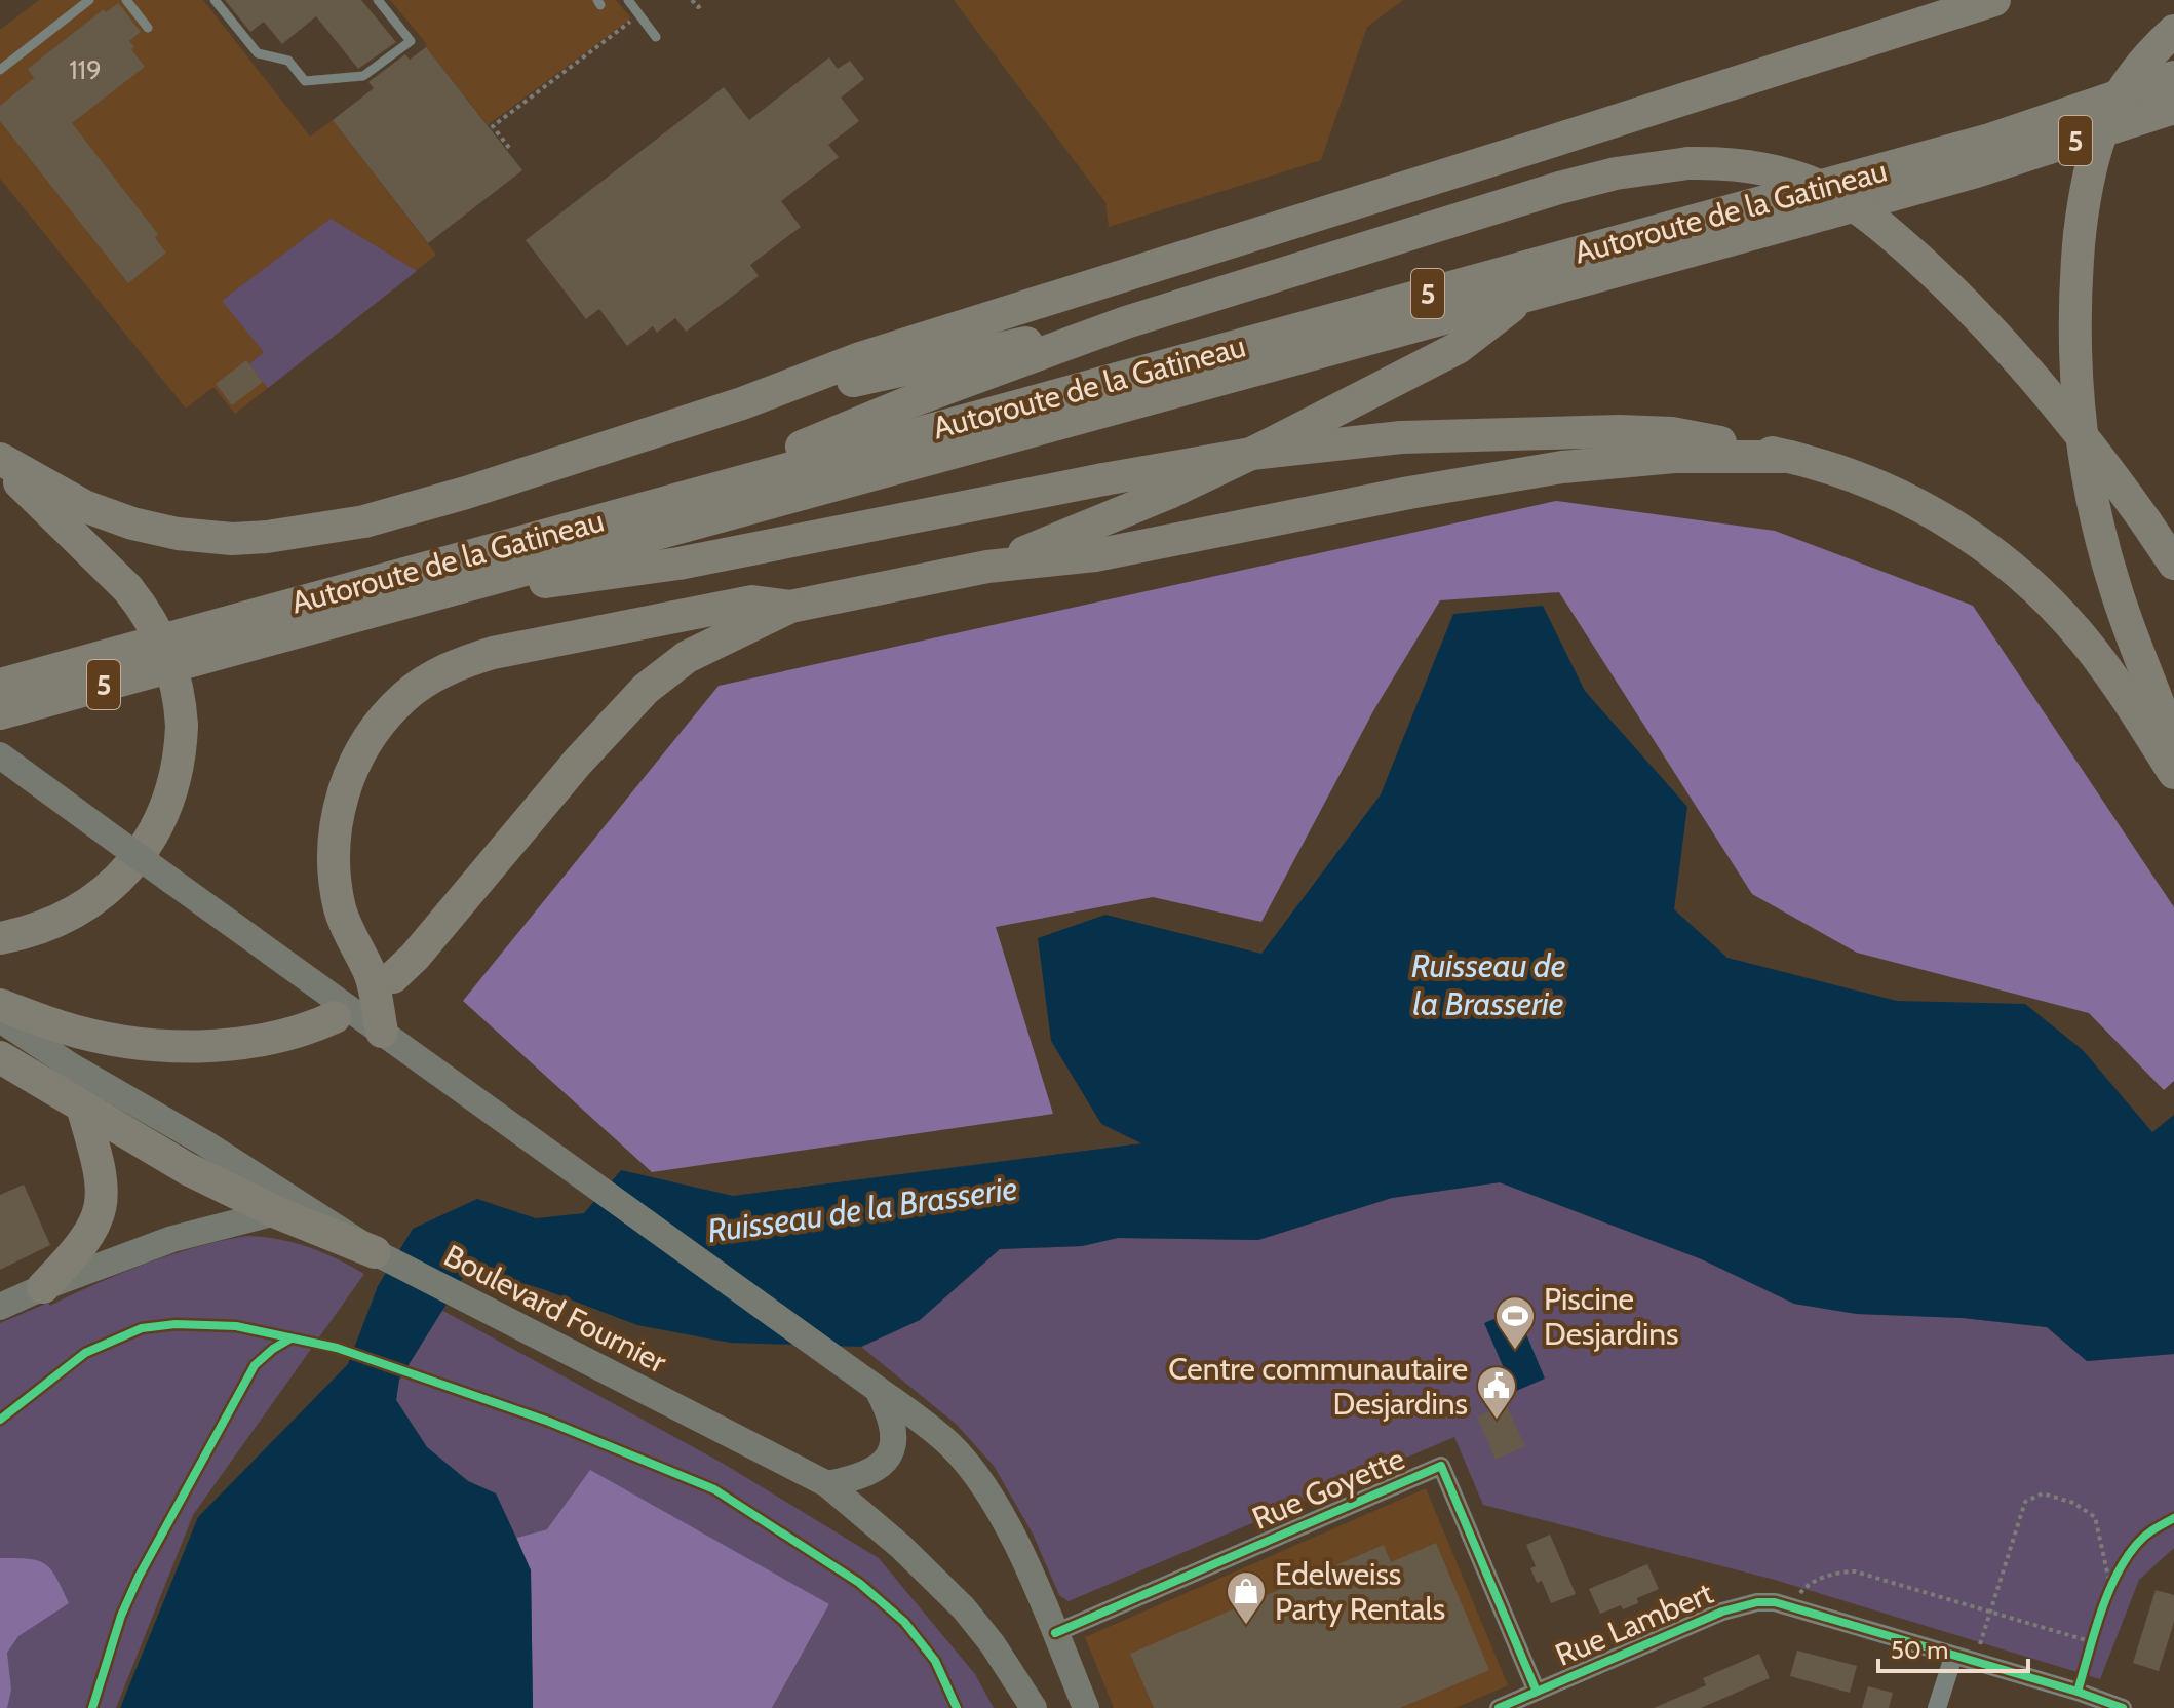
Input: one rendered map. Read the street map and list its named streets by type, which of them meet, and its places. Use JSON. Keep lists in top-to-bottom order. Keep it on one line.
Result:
{"streets":{"highway":["5","Autoroute de la Gatineau"],"main road":["Boulevard Fournier"],"street":["Rue Goyette","Rue Lambert"]},"crossings":[["Rue Goyette","Rue Lambert"]],"water":["Ruisseau de la Brasserie"],"places":{"sports":["Piscine Desjardins"],"public building":["Centre communautaire Desjardins"],"shop":["Edelweiss Party Rentals"]},"house_numbers":["119"],"scale_bar":"50 m"}
